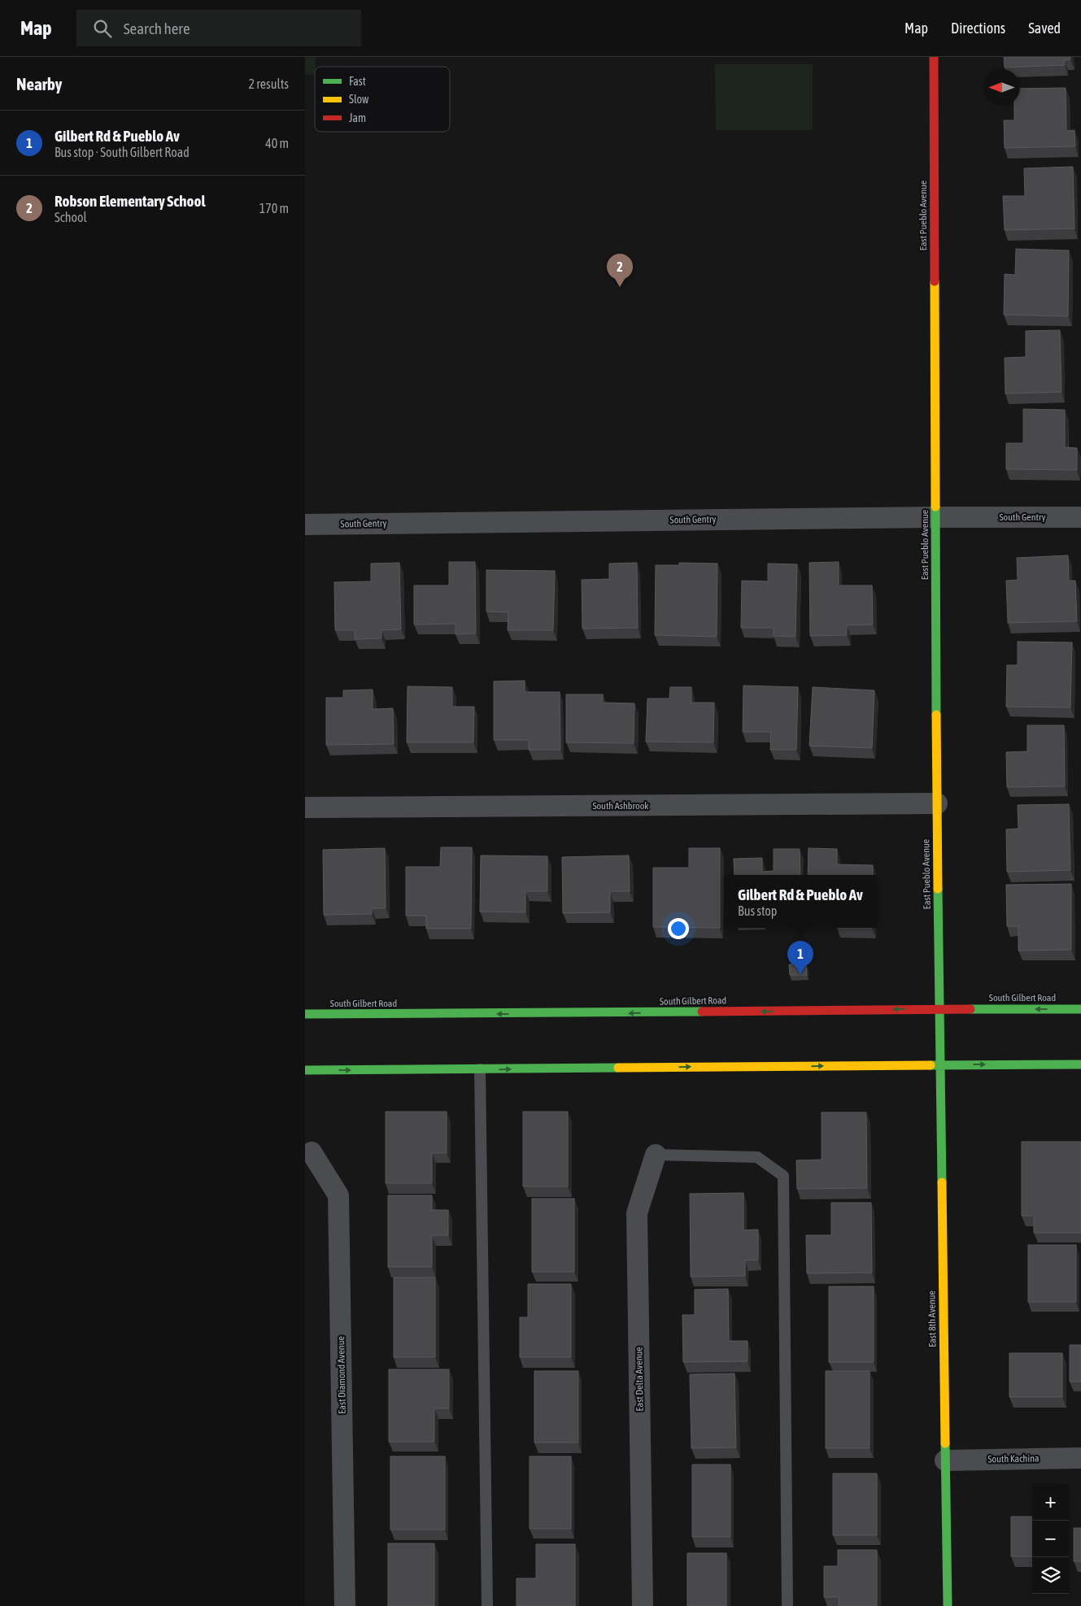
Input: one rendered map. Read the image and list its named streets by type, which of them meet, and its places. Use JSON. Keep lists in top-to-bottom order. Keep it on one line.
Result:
{"streets":{"street":["East Pueblo Avenue","South Gentry","South Ashbrook","South Gilbert Road","East 8th Avenue","East Diamond Avenue","East Delta Avenue","South Kachina"]},"crossings":[["East Pueblo Avenue","South Gentry"],["East Pueblo Avenue","South Ashbrook"],["East Pueblo Avenue","South Gilbert Road"],["East Pueblo Avenue","East 8th Avenue"],["East 8th Avenue","South Kachina"]],"legend":["Fast","Slow","Jam"],"north":"left","page":{"header":"Map","search":"Search here","nav":["Map","Directions","Saved"],"heading":["Nearby","2 results"],"list":[{"mark":"1","name":"Gilbert Rd & Pueblo Av","note":"Bus stop · South Gilbert Road","value":"40 m"},{"mark":"2","name":"Robson Elementary School","note":"School","value":"170 m"}],"pins":["2","1"],"popup":["Gilbert Rd & Pueblo Av","Bus stop"],"map_buttons":["+","−"]}}
